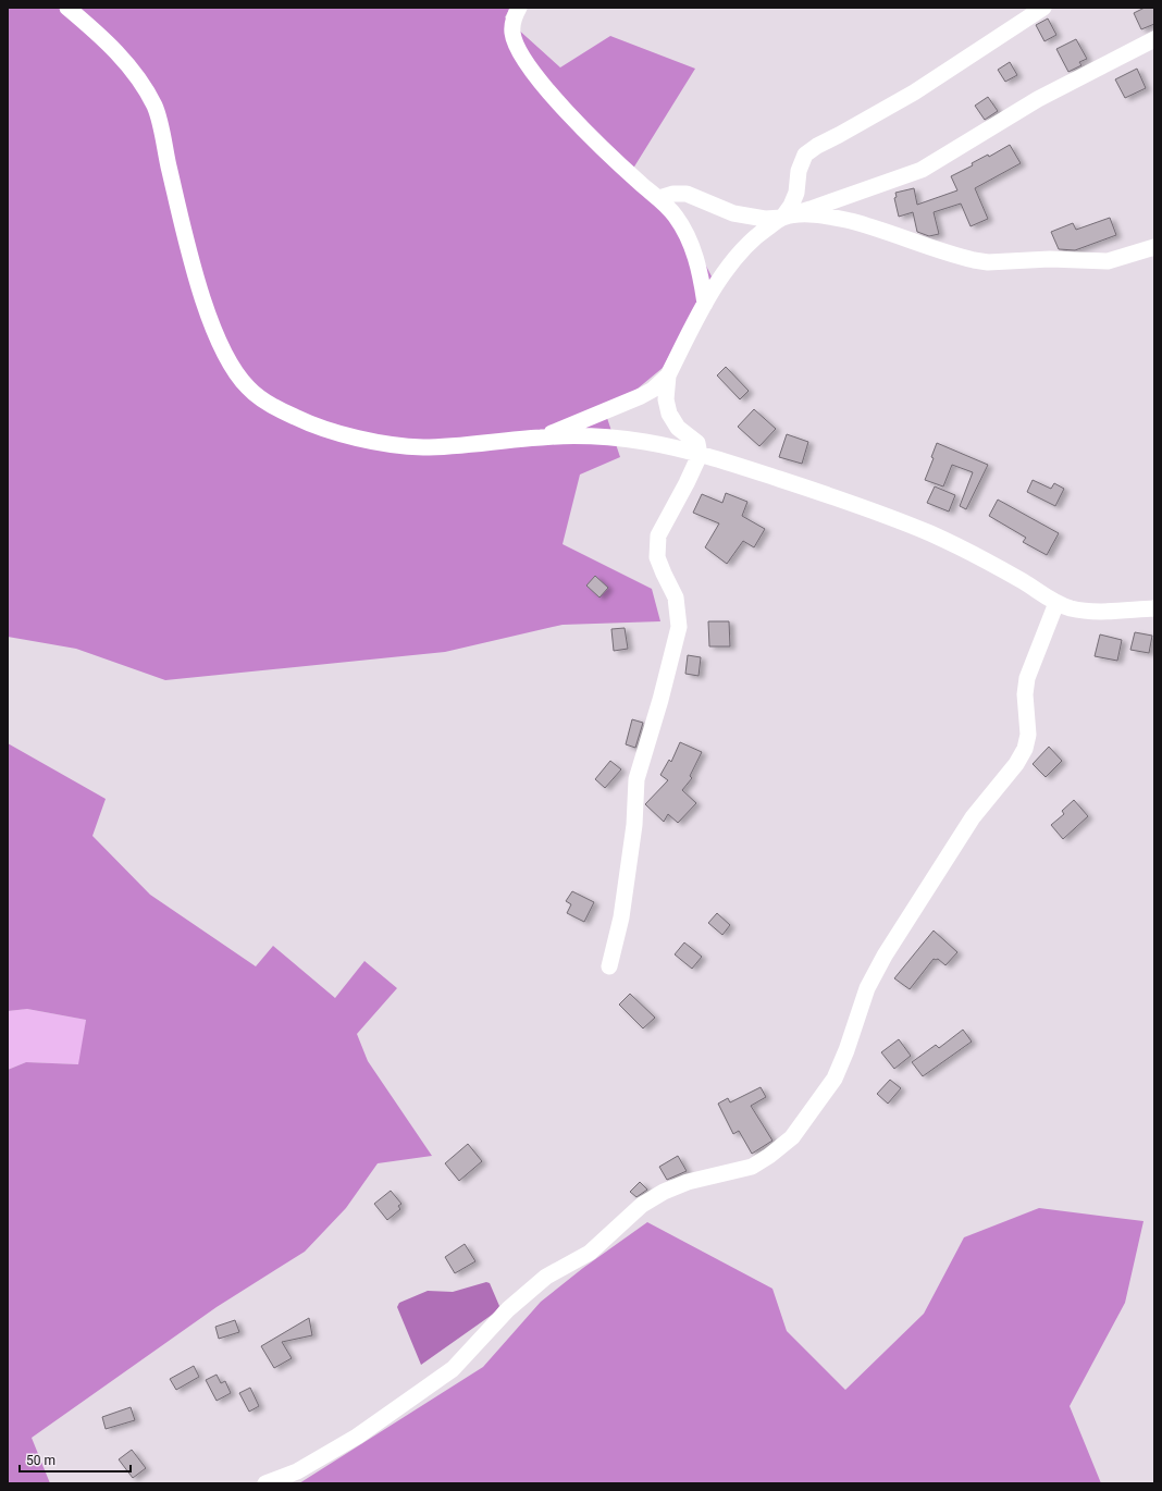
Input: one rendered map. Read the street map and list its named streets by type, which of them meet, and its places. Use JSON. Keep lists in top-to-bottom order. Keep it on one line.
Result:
{"scale_bar":"50 m"}
